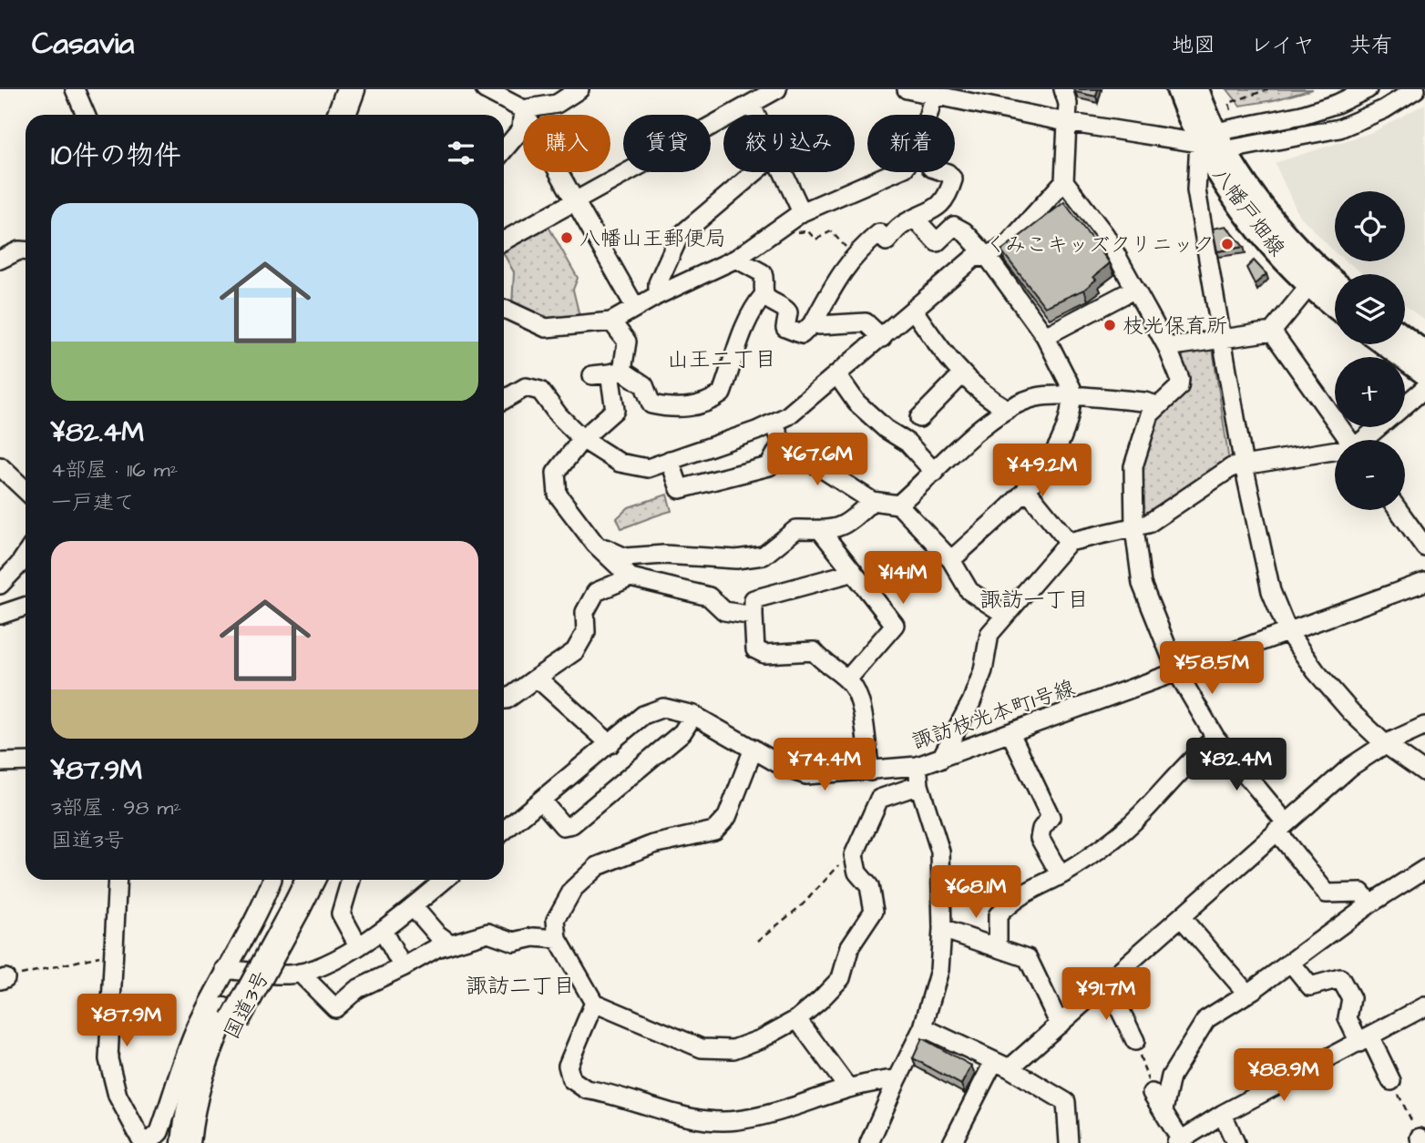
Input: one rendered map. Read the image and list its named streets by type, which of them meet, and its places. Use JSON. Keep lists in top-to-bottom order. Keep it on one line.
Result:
{"streets":{"highway":["国道3号"],"main road":["八幡戸畑線"],"street":["諏訪枝光本町1号線"]},"districts":["山王二丁目","諏訪一丁目","諏訪二丁目"],"places":["八幡山王郵便局","くみこキッズクリニック","枝光保育所"],"page":{"header":"Casavia","nav":["地図","レイヤ","共有"],"chip":["購入","賃貸","絞り込み","新着"],"heading":"10件の物件","map_buttons":["+","−"],"list":[{"name":"¥82.4M","note":"4部屋 · 116 m² · 一戸建て"},{"name":"¥87.9M","note":"3部屋 · 98 m² · 国道3号"}],"price":["¥67.6M","¥49.2M","¥141M","¥58.5M","¥74.4M","¥82.4M","¥68.1M","¥91.7M","¥87.9M","¥88.9M"]}}
